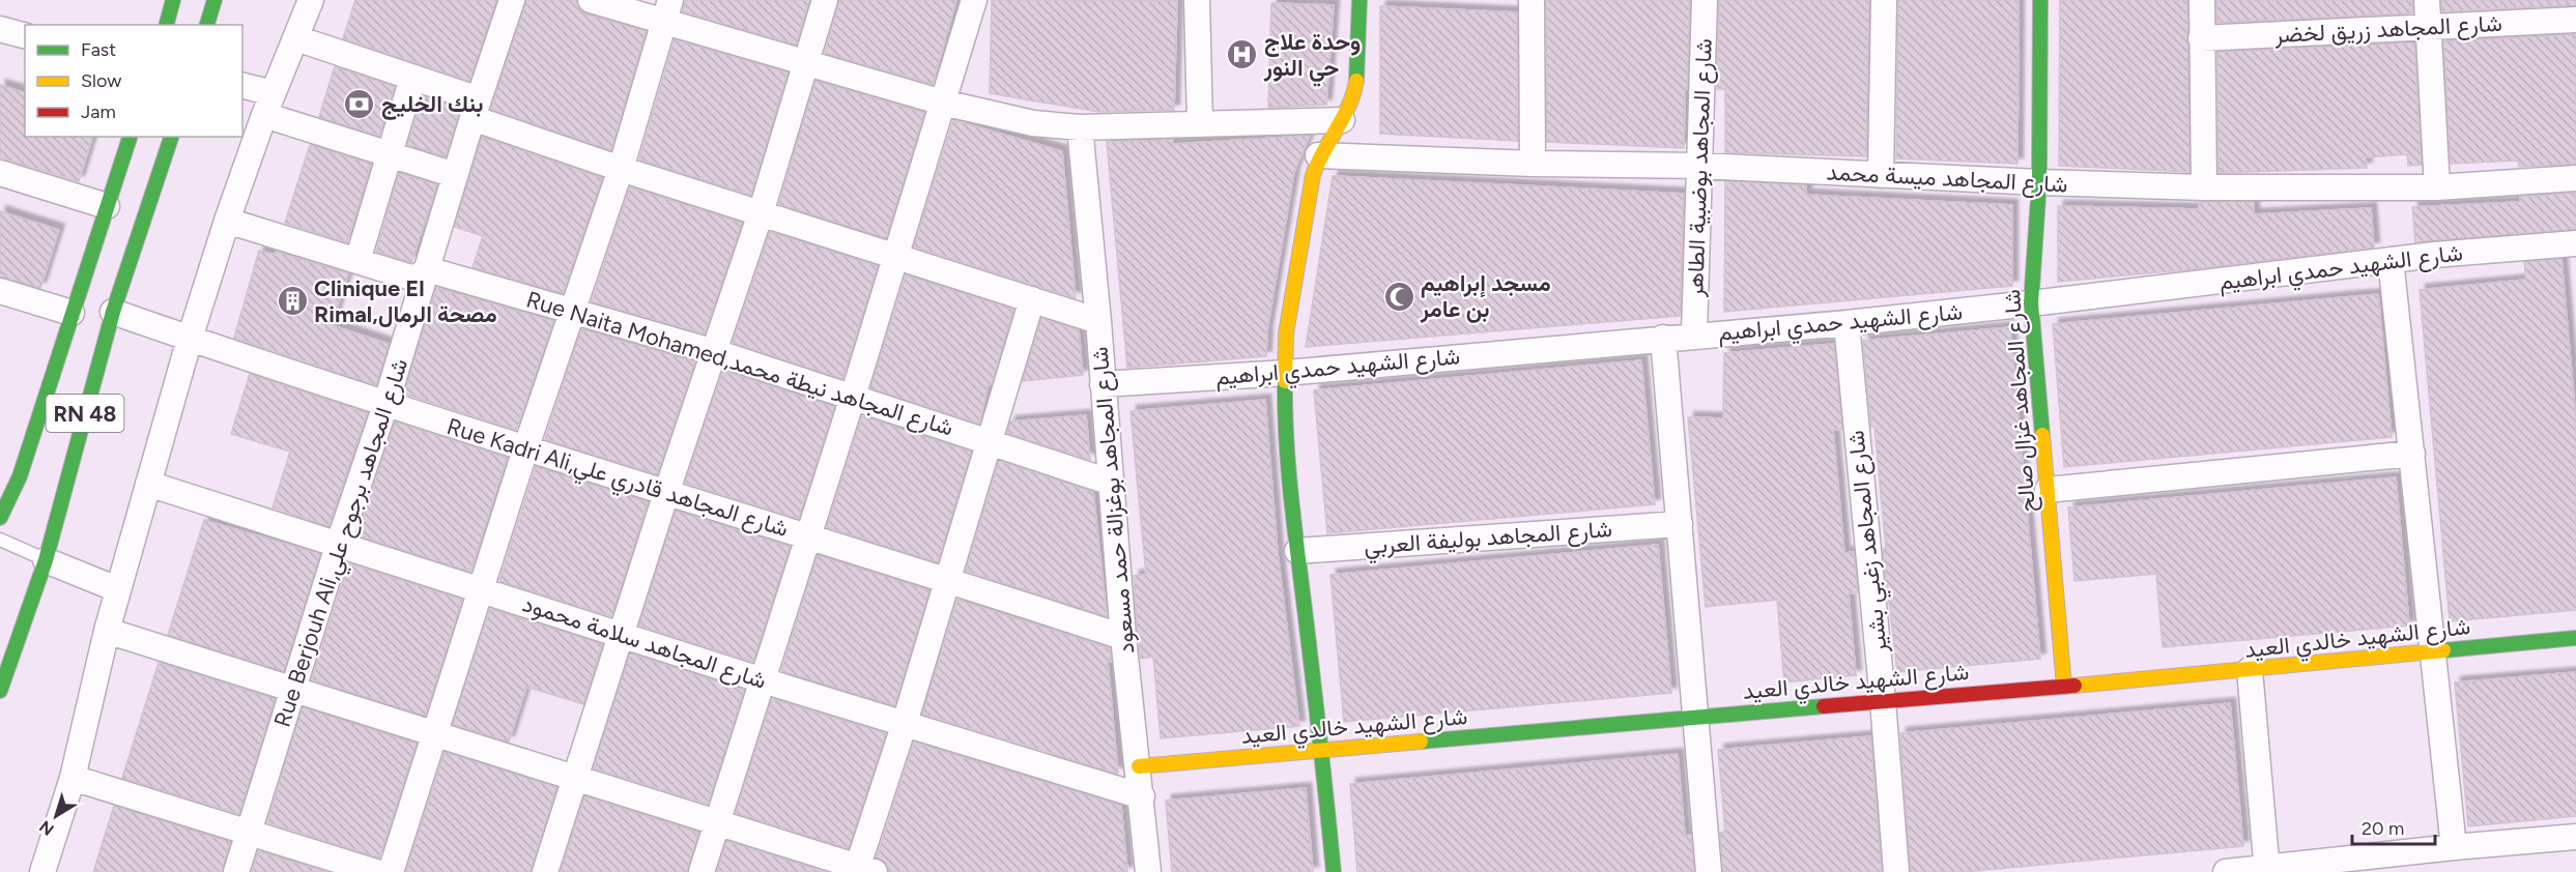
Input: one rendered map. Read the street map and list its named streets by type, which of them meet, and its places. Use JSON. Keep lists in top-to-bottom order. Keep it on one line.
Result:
{"streets":{"street":["شارع المجاهد زريق لخضر","شارع المجاهد بوضبية الطاهر","شارع المجاهد ميسة محمد","شارع الشهيد حمدي ابراهيم","Rue Naita Mohamed,شارع المجاهد نيطة محمد","شارع المجاهد غزال صالح","RN 48","Rue Kadri Ali,شارع المجاهد قادري علي","شارع المجاهد بوغزالة حمد مسعود","شارع المجاهد بوليفة العربي","شارع المجاهد زغبي بشير","Rue Berjouh Ali,شارع المجاهد برجوح علي","شارع الشهيد خالدي العيد","شارع المجاهد سلامة محمود"]},"crossings":[["شارع المجاهد بوضبية الطاهر","شارع المجاهد ميسة محمد"],["شارع المجاهد بوضبية الطاهر","شارع الشهيد حمدي ابراهيم"],["شارع المجاهد ميسة محمد","شارع المجاهد غزال صالح"],["شارع الشهيد حمدي ابراهيم","شارع المجاهد غزال صالح"],["شارع الشهيد حمدي ابراهيم","شارع المجاهد بوغزالة حمد مسعود"],["شارع الشهيد حمدي ابراهيم","شارع المجاهد زغبي بشير"],["Rue Naita Mohamed,شارع المجاهد نيطة محمد","شارع المجاهد بوغزالة حمد مسعود"],["Rue Naita Mohamed,شارع المجاهد نيطة محمد","Rue Berjouh Ali,شارع المجاهد برجوح علي"],["شارع المجاهد غزال صالح","شارع الشهيد خالدي العيد"],["RN 48","Rue Kadri Ali,شارع المجاهد قادري علي"],["Rue Kadri Ali,شارع المجاهد قادري علي","شارع المجاهد بوغزالة حمد مسعود"],["Rue Kadri Ali,شارع المجاهد قادري علي","Rue Berjouh Ali,شارع المجاهد برجوح علي"],["شارع المجاهد بوغزالة حمد مسعود","شارع الشهيد خالدي العيد"],["شارع المجاهد بوغزالة حمد مسعود","شارع المجاهد سلامة محمود"],["شارع المجاهد زغبي بشير","شارع الشهيد خالدي العيد"],["Rue Berjouh Ali,شارع المجاهد برجوح علي","شارع المجاهد سلامة محمود"]],"places":{"hospital":["وحدة علاج حي النور"],"bank":["بنك الخليج"],"mosque":["مسجد إبراهيم بن عامر"],"building":["Clinique El Rimal,مصحة الرمال"]},"legend":["Fast","Slow","Jam"],"scale_bar":"20 m","north":"bottom left"}
